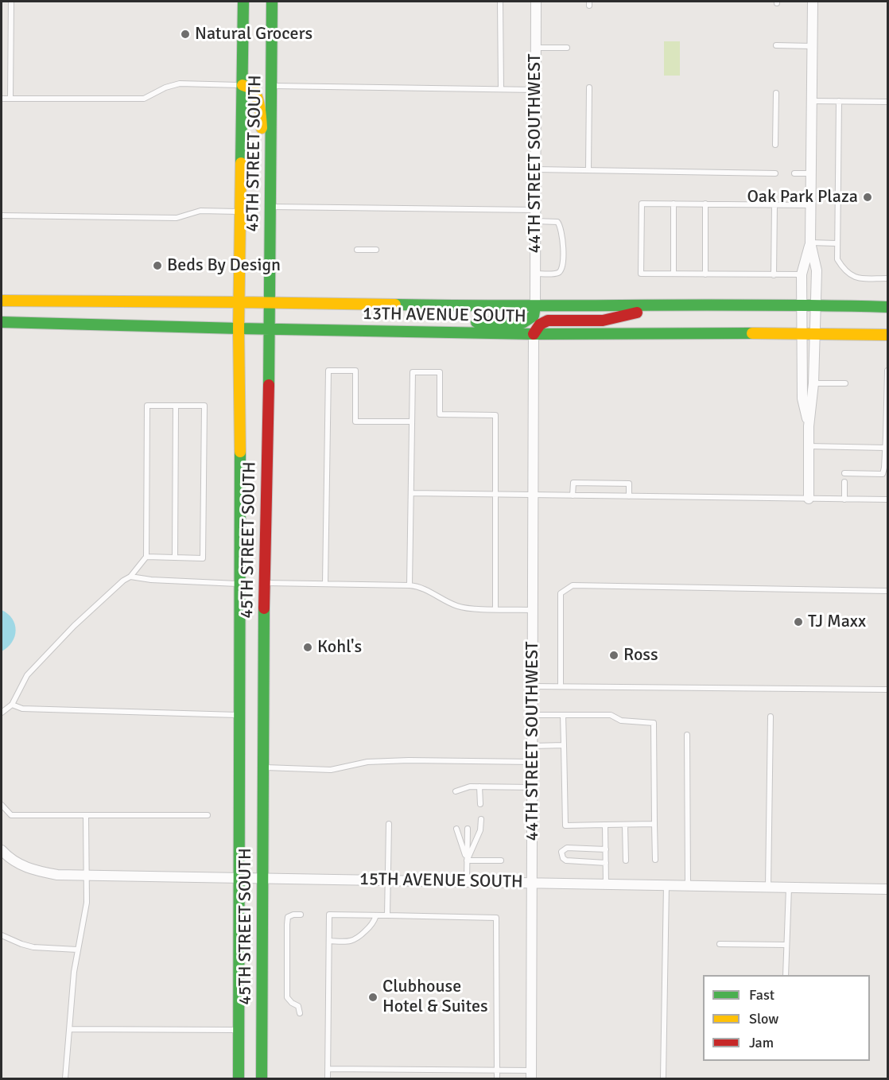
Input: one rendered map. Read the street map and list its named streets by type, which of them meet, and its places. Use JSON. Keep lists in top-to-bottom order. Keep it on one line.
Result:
{"streets":{"main road":["45TH STREET SOUTH","13TH AVENUE SOUTH"],"street":["44TH STREET SOUTHWEST","15TH AVENUE SOUTH"]},"crossings":[["45TH STREET SOUTH","13TH AVENUE SOUTH"],["45TH STREET SOUTH","15TH AVENUE SOUTH"],["44TH STREET SOUTHWEST","13TH AVENUE SOUTH"],["44TH STREET SOUTHWEST","15TH AVENUE SOUTH"]],"places":["Natural Grocers","Oak Park Plaza","Beds By Design","TJ Maxx","Kohl's","Ross","Clubhouse Hotel & Suites"],"legend":["Fast","Slow","Jam"]}
